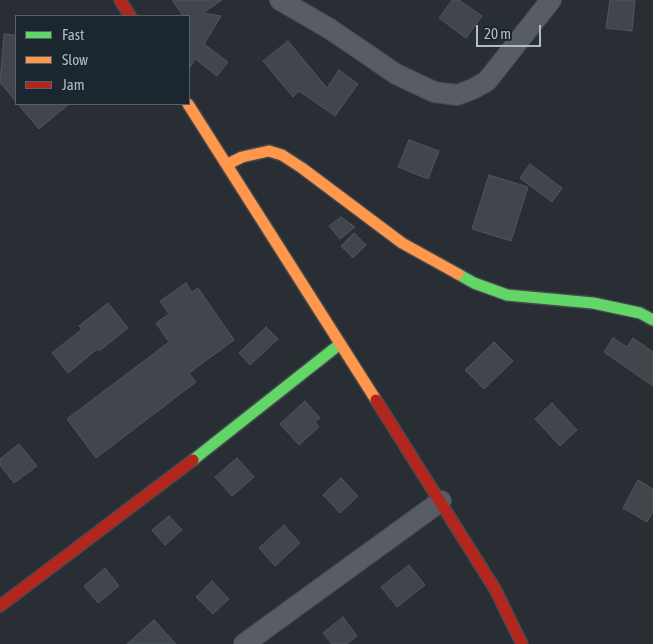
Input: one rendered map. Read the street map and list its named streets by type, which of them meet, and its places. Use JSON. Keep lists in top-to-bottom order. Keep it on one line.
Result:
{"legend":["Fast","Slow","Jam"],"scale_bar":"20 m"}
